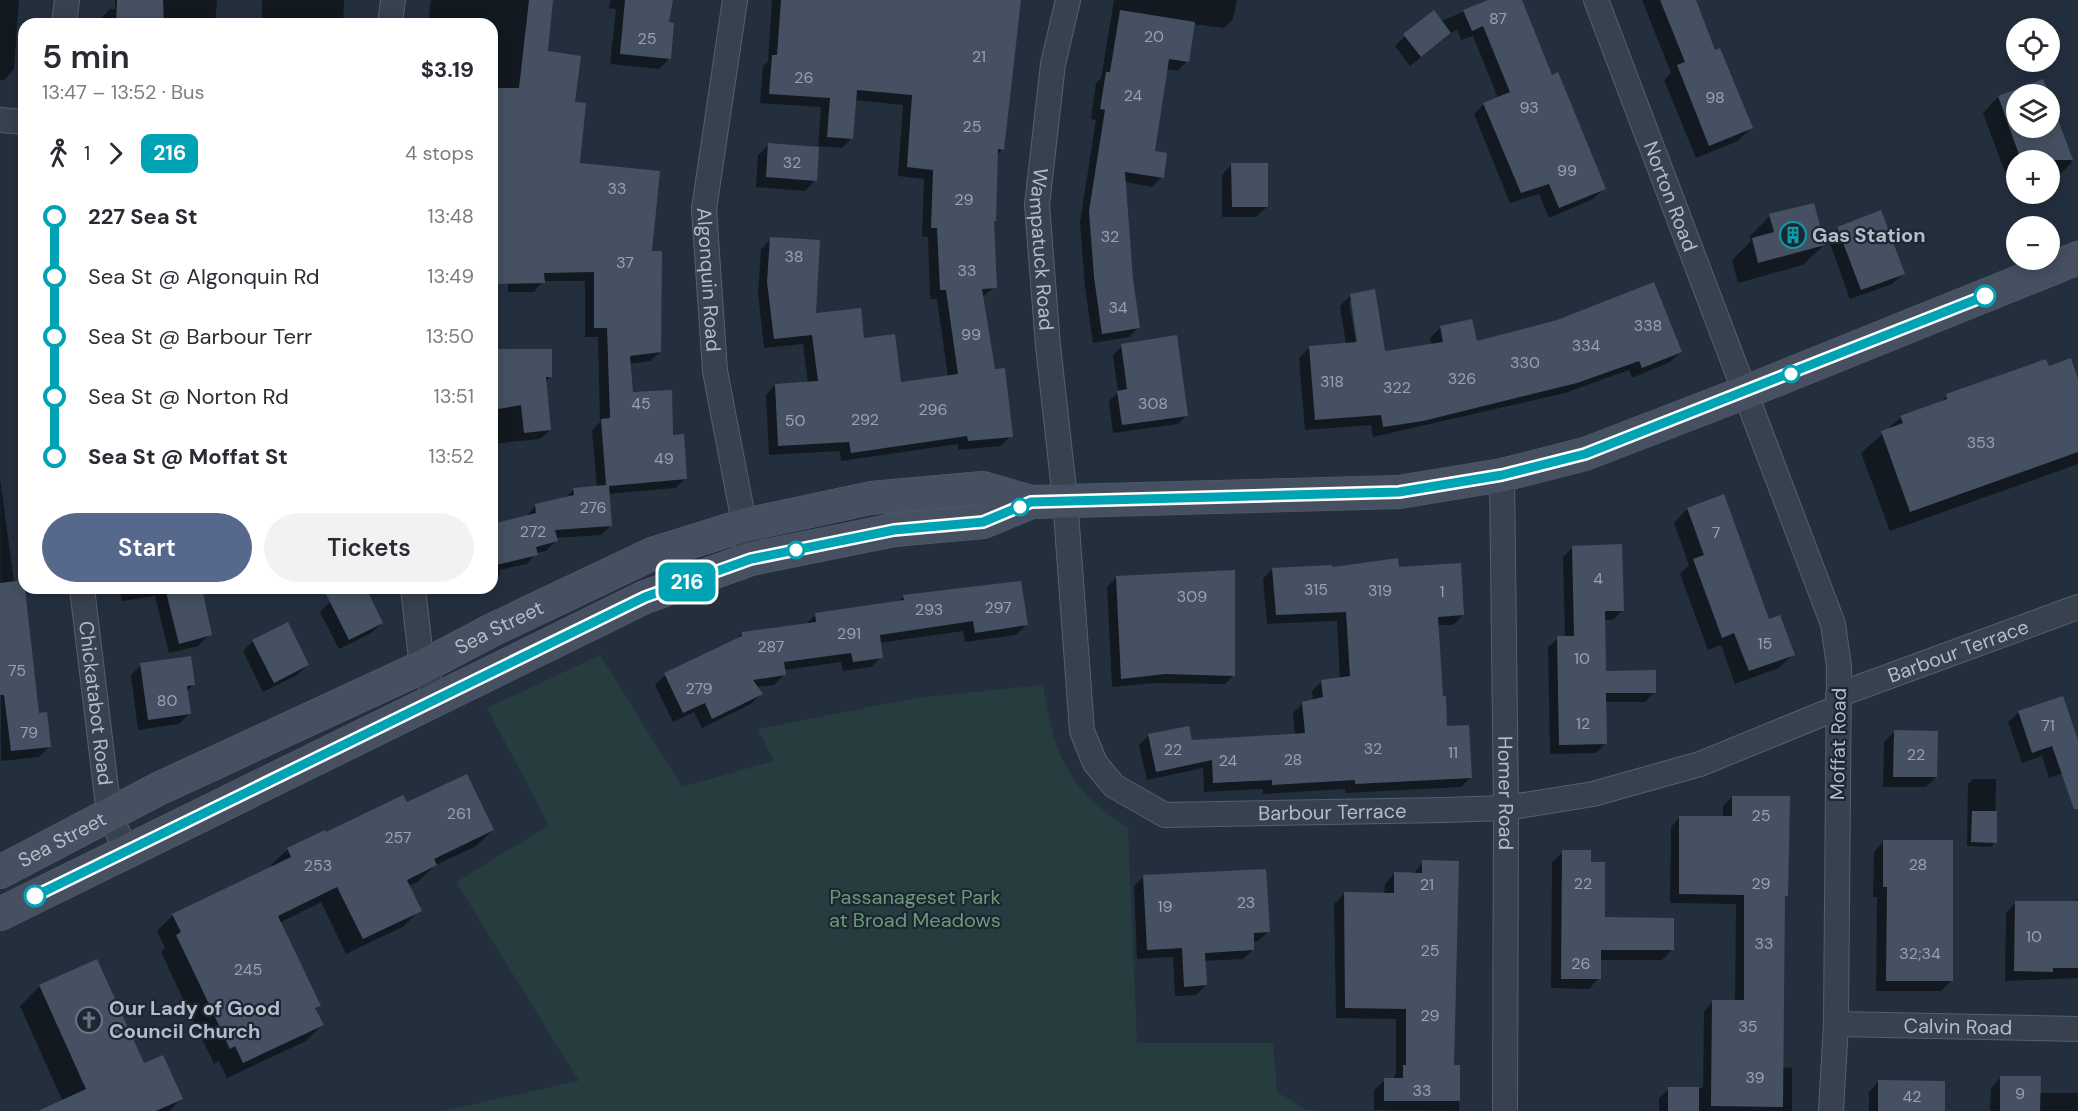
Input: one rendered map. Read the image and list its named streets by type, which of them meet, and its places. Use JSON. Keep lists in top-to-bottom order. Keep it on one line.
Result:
{"streets":{"main road":["Sea Street"],"street":["Norton Road","Wampatuck Road","Algonquin Road","Barbour Terrace","Chickatabot Road","Moffat Road","Homer Road","Calvin Road"]},"crossings":[["Norton Road","Sea Street"],["Norton Road","Moffat Road"],["Wampatuck Road","Sea Street"],["Wampatuck Road","Barbour Terrace"],["Algonquin Road","Sea Street"],["Sea Street","Barbour Terrace"],["Sea Street","Chickatabot Road"],["Sea Street","Moffat Road"],["Sea Street","Homer Road"],["Barbour Terrace","Moffat Road"],["Barbour Terrace","Homer Road"],["Moffat Road","Calvin Road"]],"parks":["Passanageset Park at Broad Meadows"],"places":{"building":["Gas Station"],"church":["Our Lady of Good Council Church"]},"lines":["bus line 216"],"house_numbers":["87","20","25","21","26","24","98","93","25","32","99","33","29","32","38","37","33","34","338","99","334","330","326","318","322","45","308","296","292","50","353","49","276","272","7","4","315","319","1","309","297","293","291","15","287","10","75","279","80","12","71","79","32","22","11","22","28","24","261","25","257","28","253","22","29","21","23","19","10","33","25","32;34","26","245","29","35","39","33","9","42"],"page":{"on_map":"216","map_buttons":["+","−"],"heading":["5 min","13:47 – 13:52 · Bus","$3.19"],"legs":["1","216","4 stops"],"list":[{"name":"227 Sea St","value":"13:48"},{"name":"Sea St @ Algonquin Rd","value":"13:49"},{"name":"Sea St @ Barbour Terr","value":"13:50"},{"name":"Sea St @ Norton Rd","value":"13:51"},{"name":"Sea St @ Moffat St","value":"13:52"}],"buttons":["Start","Tickets"]}}
